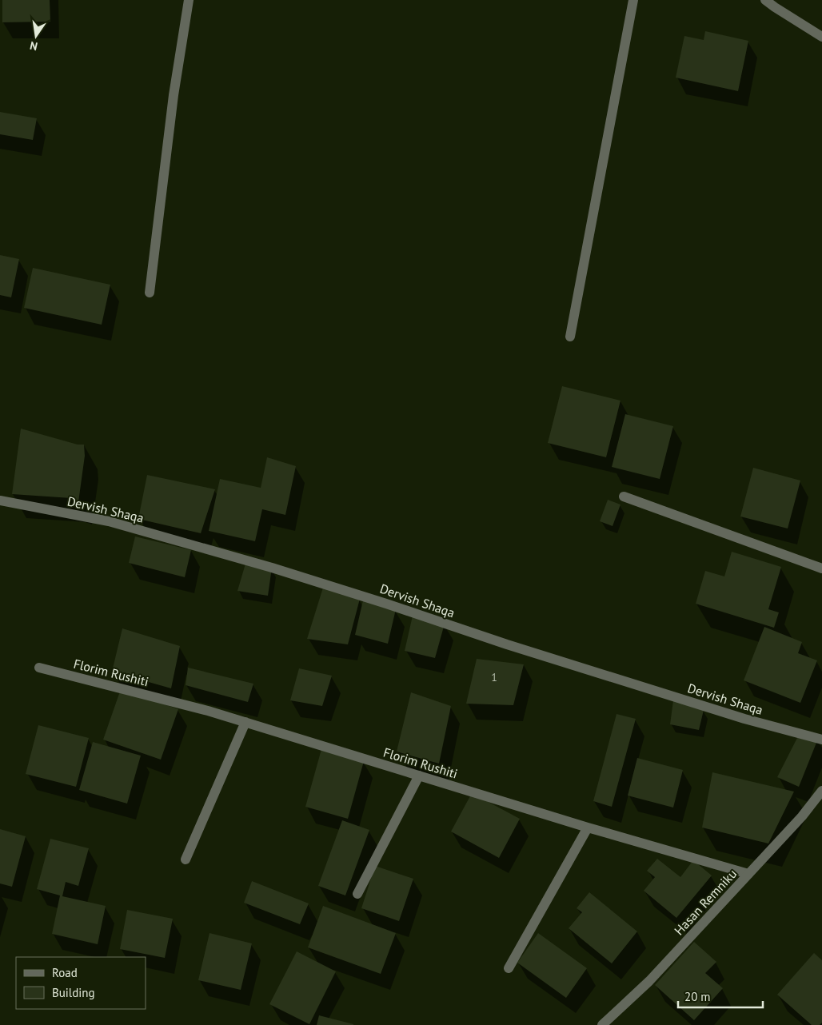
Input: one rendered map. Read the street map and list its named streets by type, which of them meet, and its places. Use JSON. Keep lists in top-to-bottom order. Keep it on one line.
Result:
{"streets":{"street":["Dervish Shaqa","Florim Rushiti","Hasan Remniku"]},"crossings":[["Florim Rushiti","Hasan Remniku"]],"house_numbers":["1"],"legend":["Road","Building"],"scale_bar":"20 m","north":"bottom"}
